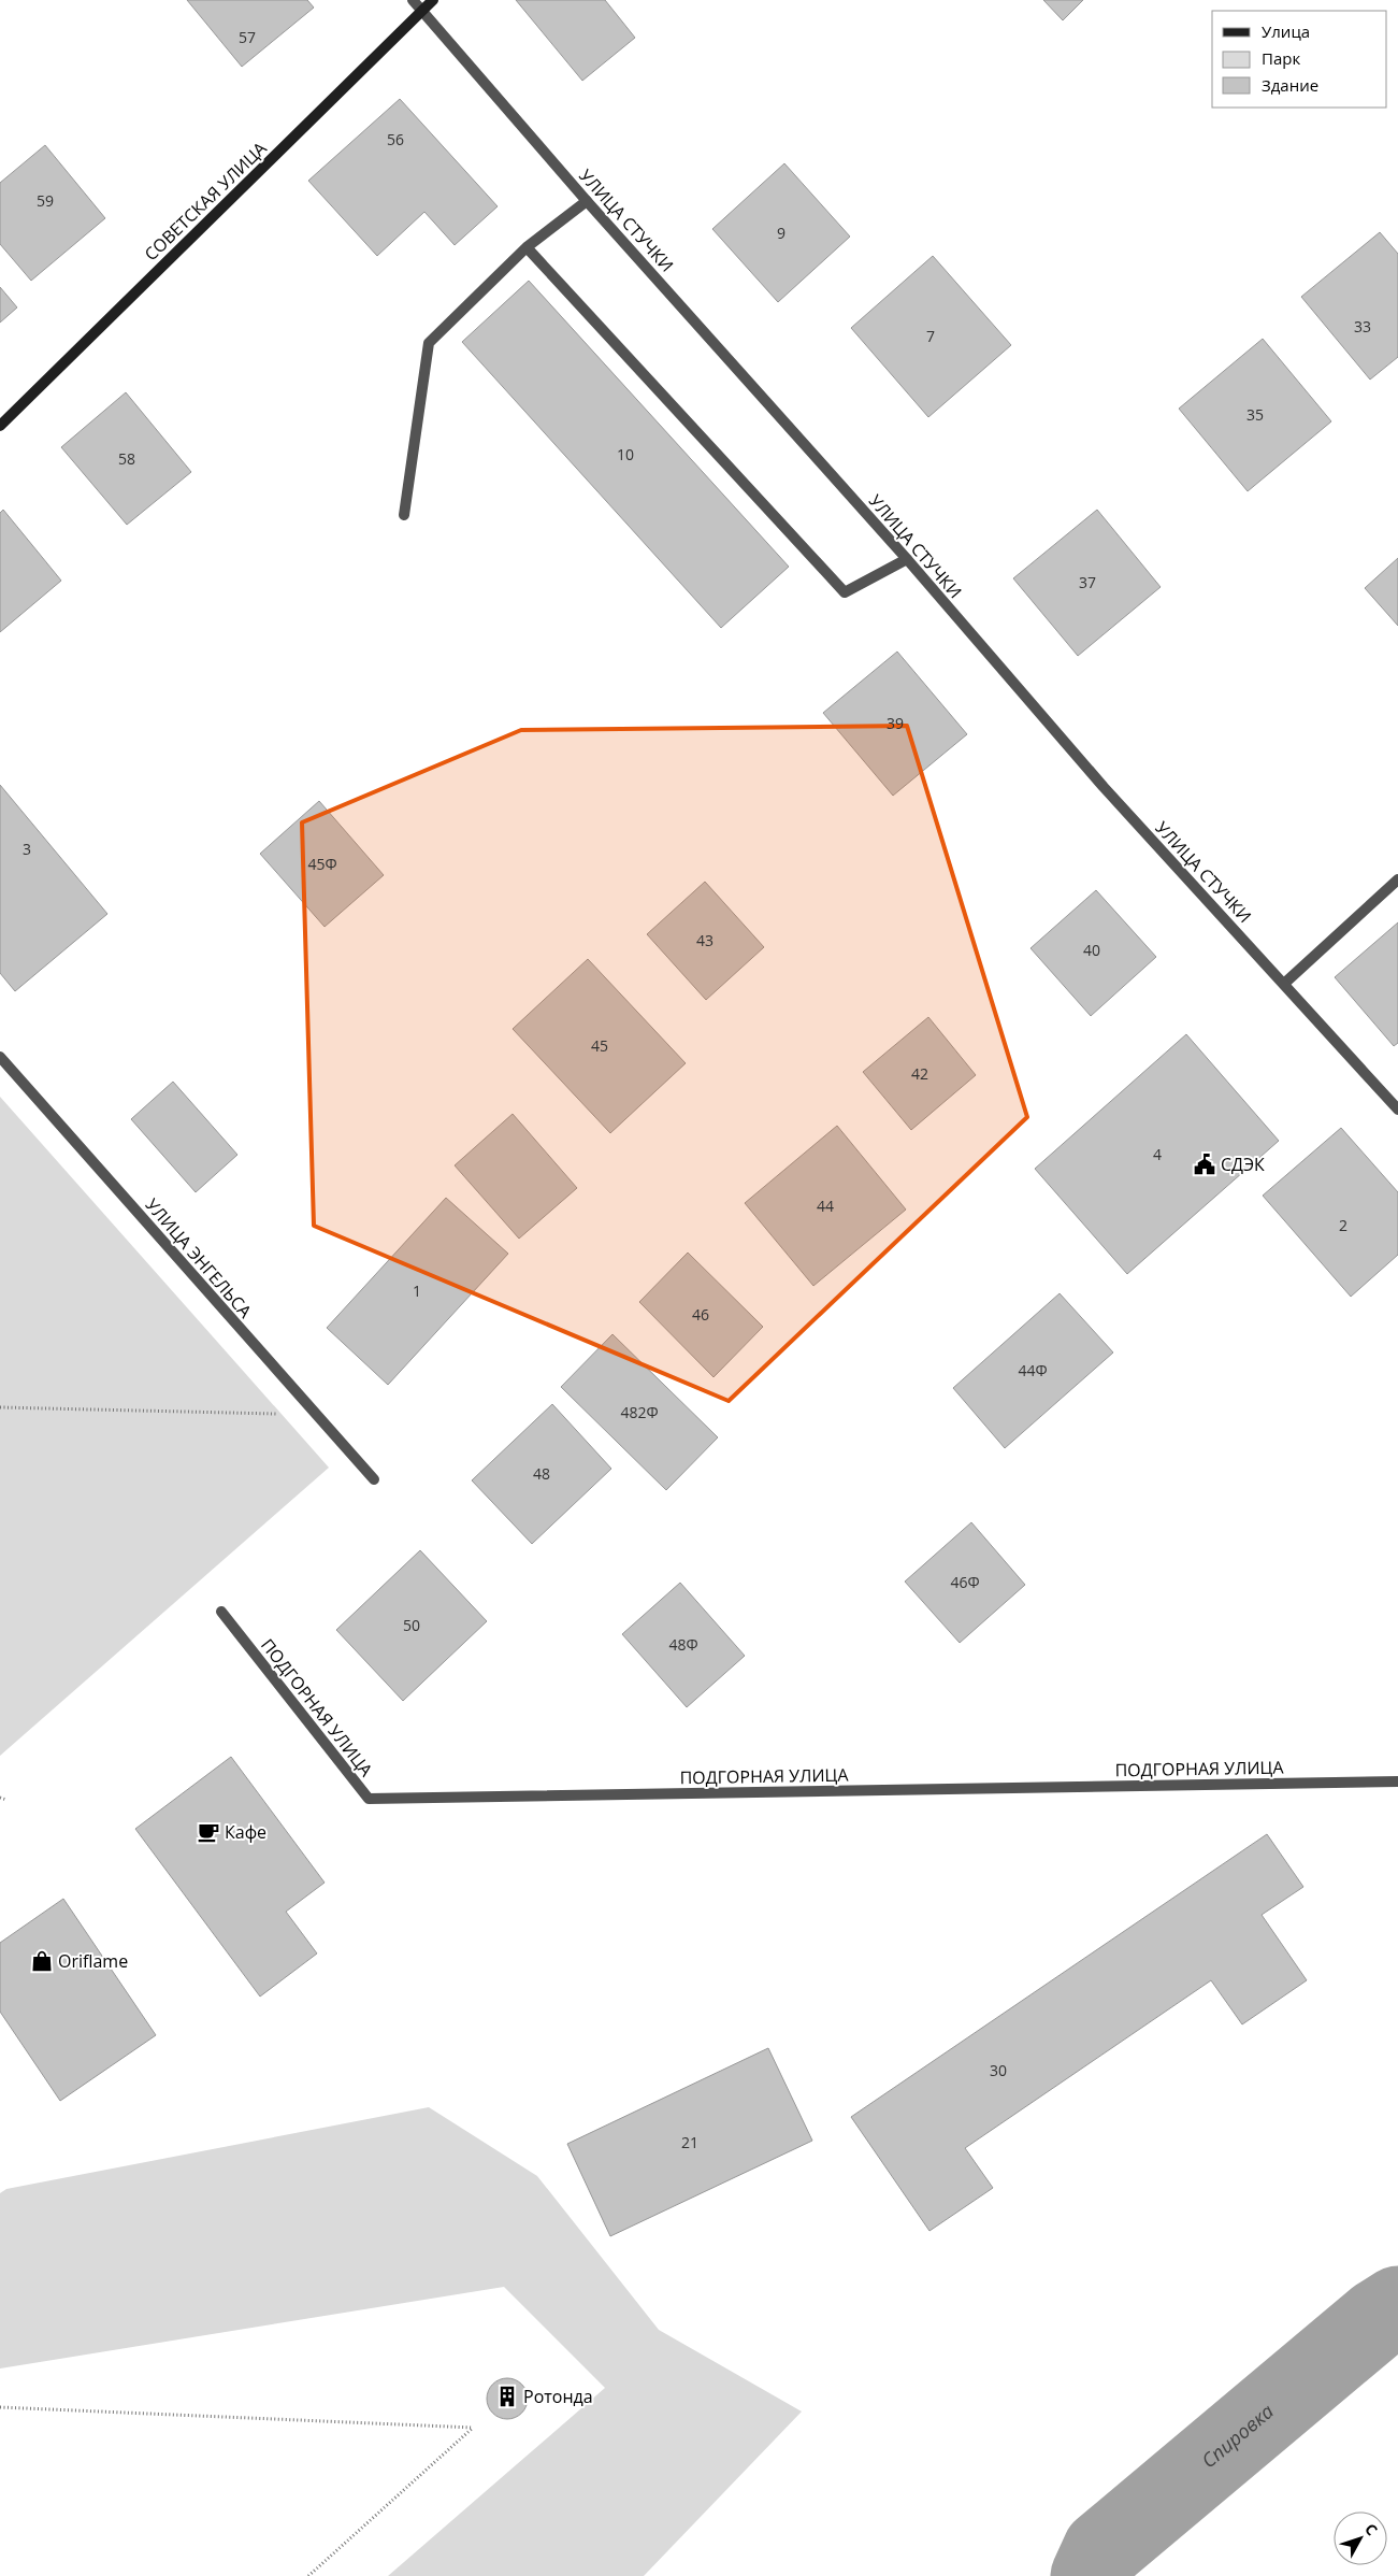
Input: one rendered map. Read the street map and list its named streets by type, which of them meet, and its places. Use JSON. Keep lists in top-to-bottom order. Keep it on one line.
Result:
{"streets":{"main road":["СОВЕТСКАЯ УЛИЦА"],"street":["УЛИЦА СТУЧКИ","УЛИЦА ЭНГЕЛЬСА","ПОДГОРНАЯ УЛИЦА"]},"crossings":[["СОВЕТСКАЯ УЛИЦА","УЛИЦА СТУЧКИ"]],"water":["Спировка"],"places":{"public building":["СДЭК"],"cafe":["Кафе"],"shop":["Oriflame"],"building":["Ротонда"]},"house_numbers":["57","56","59","9","33","7","35","10","58","37","39","3","45Ф","43","40","45","42","4","44","2","1","46","44Ф","482Ф","48","46Ф","50","48Ф","30","21"],"legend":["Улица","Парк","Здание"],"north":"top right"}
